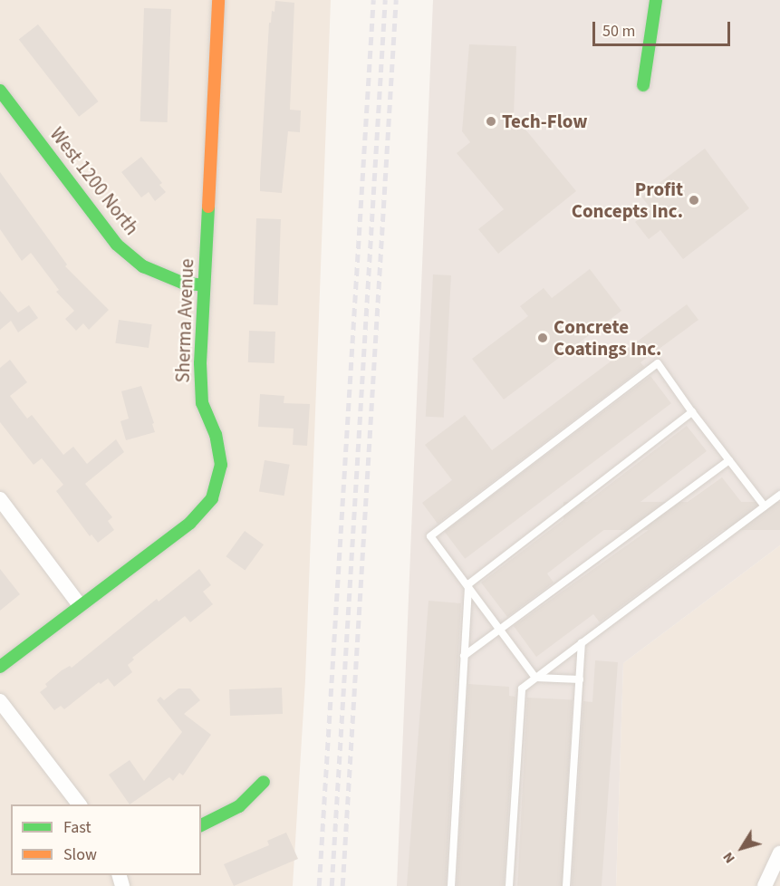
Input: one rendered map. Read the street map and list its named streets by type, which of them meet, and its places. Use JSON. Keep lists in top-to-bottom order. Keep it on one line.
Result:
{"streets":{"street":["West 1200 North","Sherma Avenue"]},"crossings":[["West 1200 North","Sherma Avenue"]],"places":["Tech-Flow","Profit Concepts Inc.","Concrete Coatings Inc."],"legend":["Fast","Slow"],"scale_bar":"50 m","north":"bottom left"}
